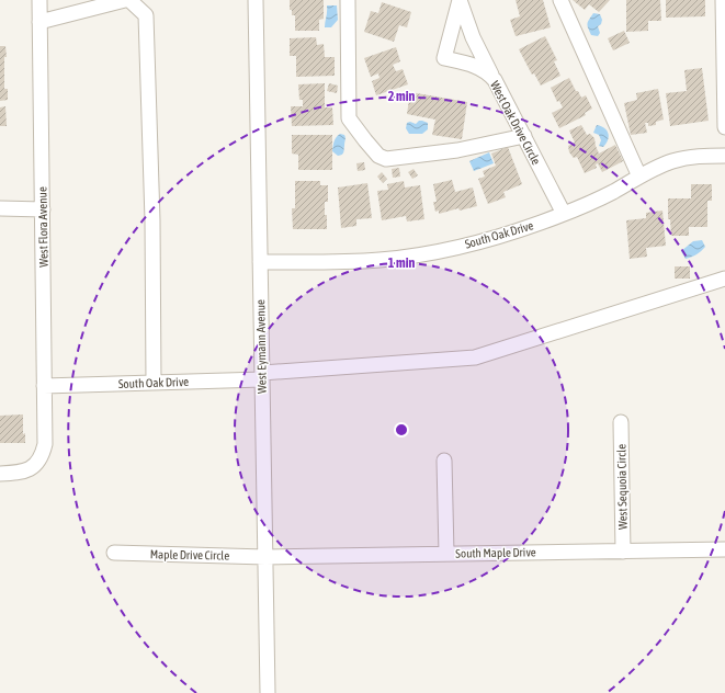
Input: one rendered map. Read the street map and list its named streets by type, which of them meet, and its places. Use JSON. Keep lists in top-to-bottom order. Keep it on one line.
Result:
{"streets":{"street":["West Oak Drive Circle","West Flora Avenue","South Oak Drive","West Eymann Avenue","West Sequoia Circle","South Maple Drive","Maple Drive Circle"]},"crossings":[["West Oak Drive Circle","South Oak Drive"],["West Flora Avenue","South Oak Drive"],["South Oak Drive","West Eymann Avenue"],["West Eymann Avenue","South Maple Drive"],["West Eymann Avenue","Maple Drive Circle"],["West Sequoia Circle","South Maple Drive"],["South Maple Drive","Maple Drive Circle"]],"rings":["2 min","1 min"]}
